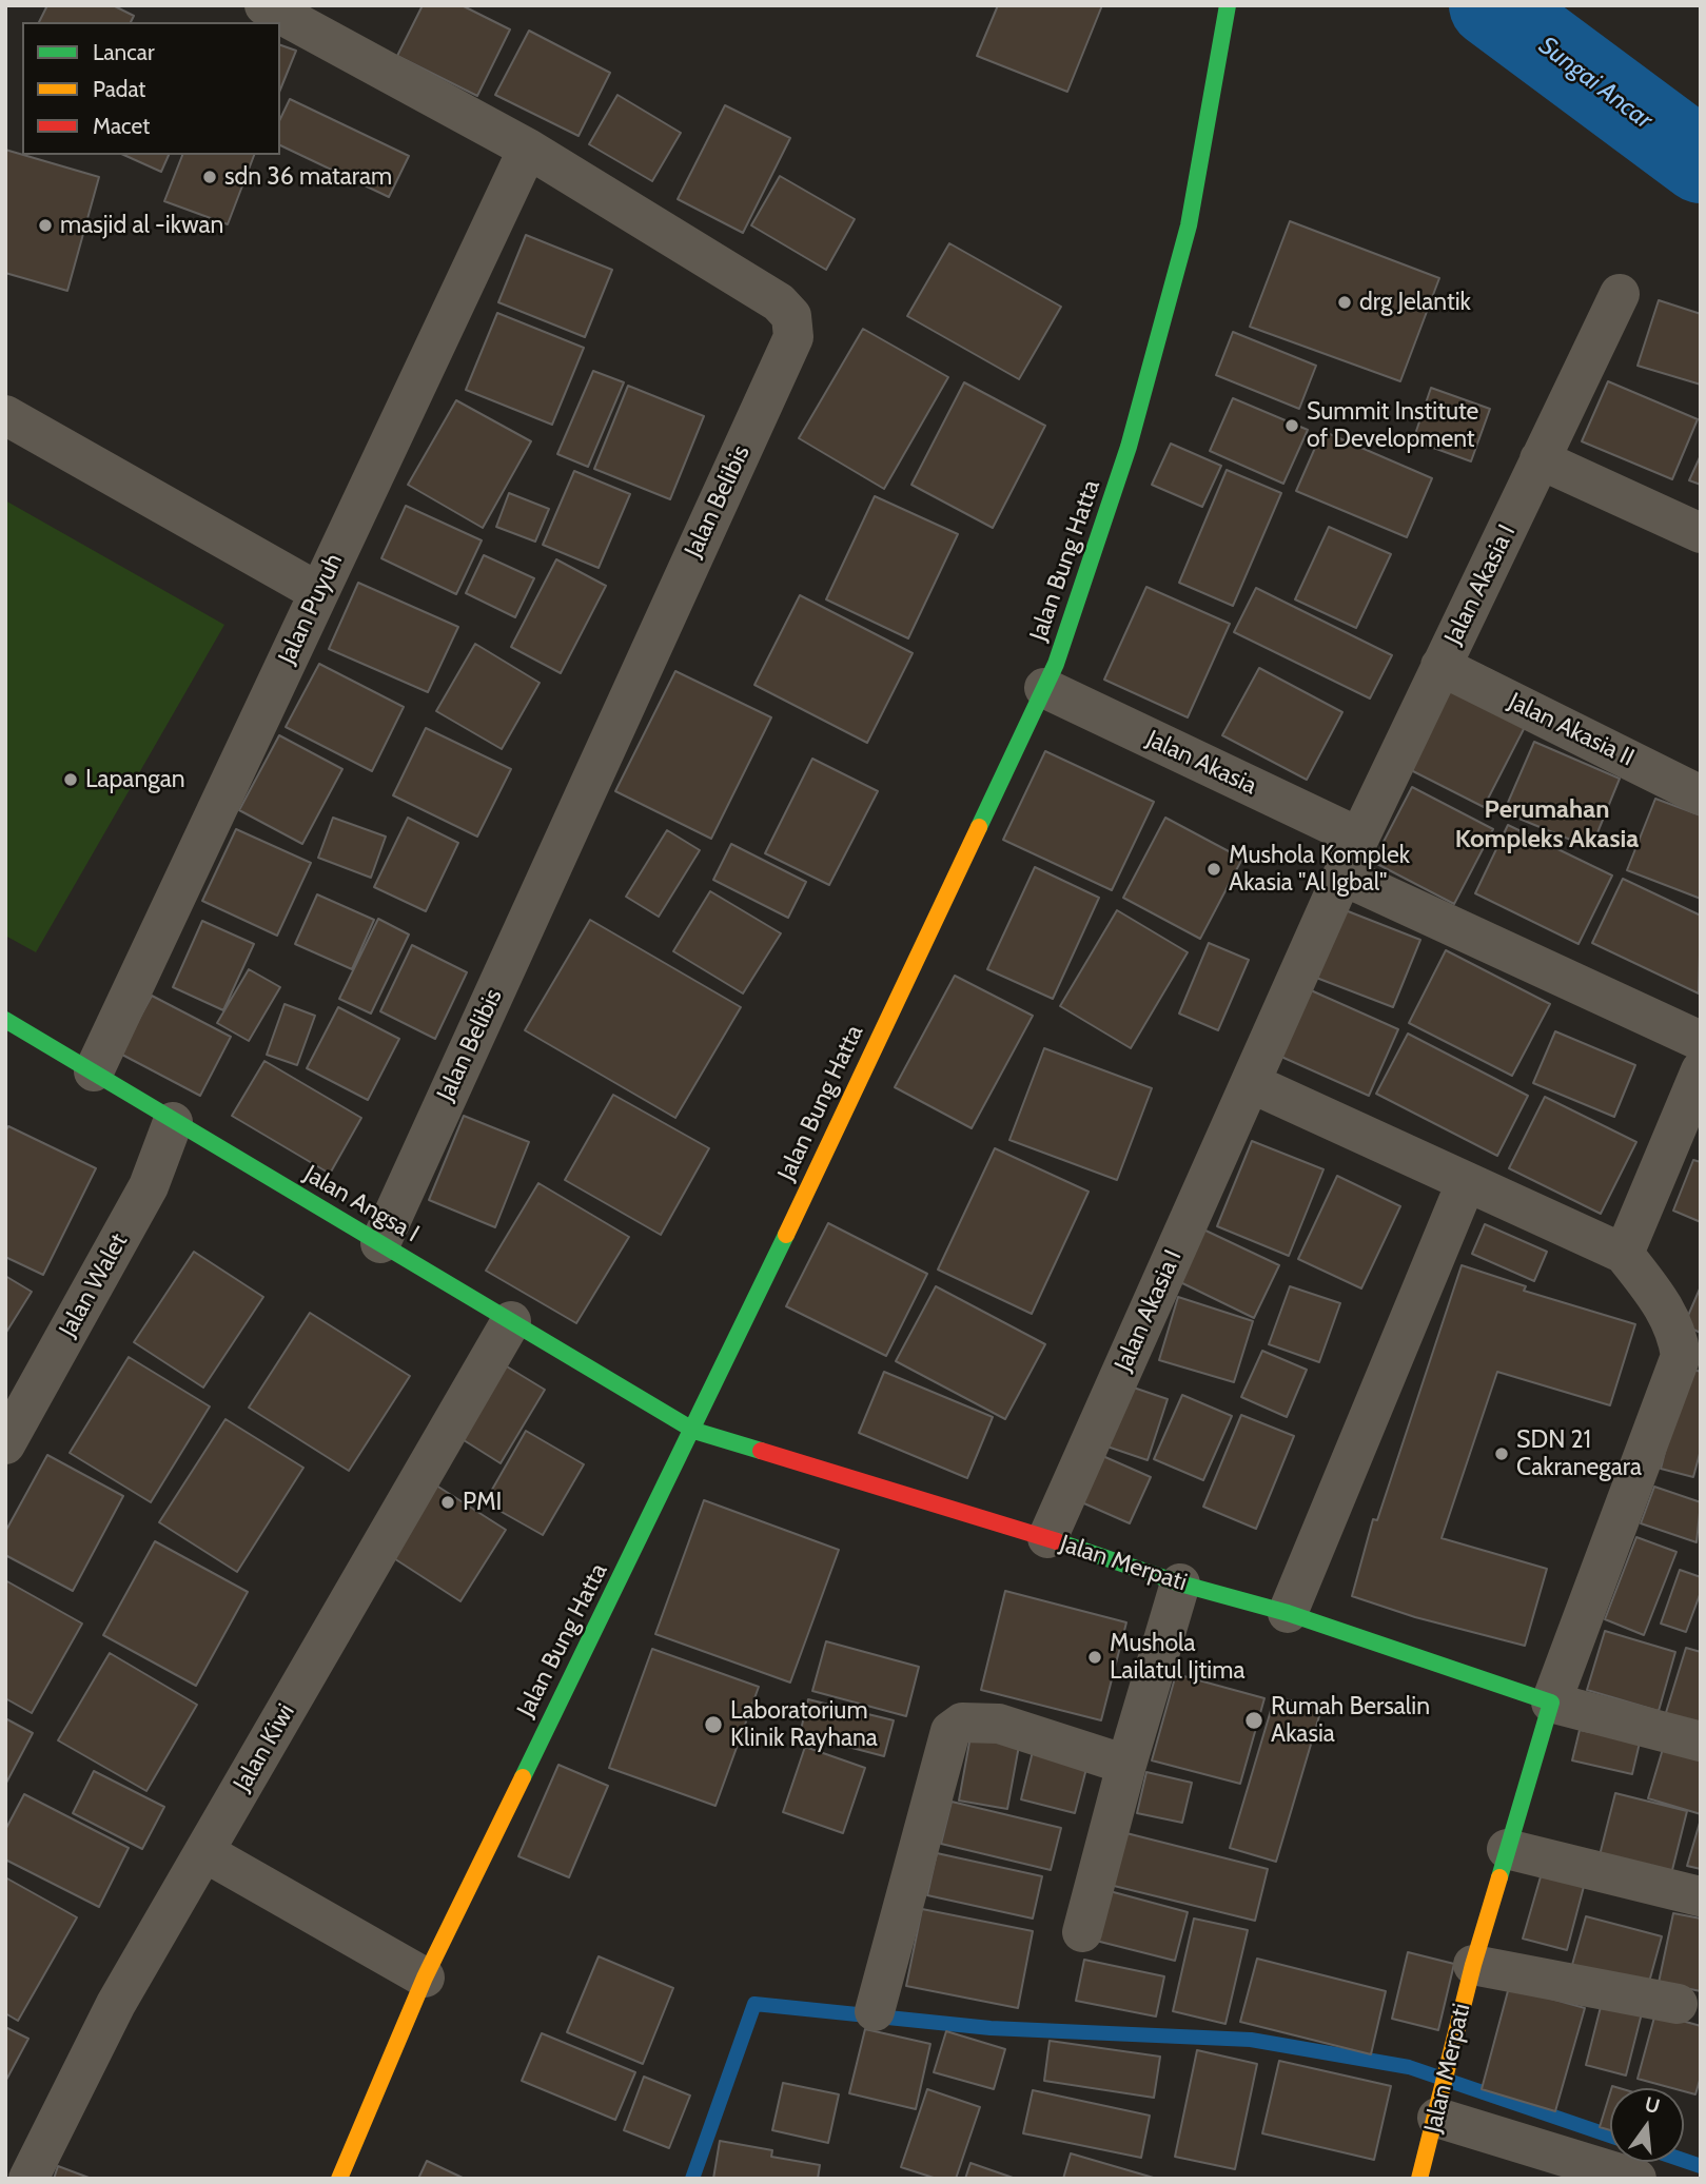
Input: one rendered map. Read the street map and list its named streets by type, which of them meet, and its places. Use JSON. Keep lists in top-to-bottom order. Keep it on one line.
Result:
{"streets":{"main road":["Jalan Bung Hatta","Jalan Angsa I","Jalan Merpati"],"street":["Jalan Belibis","Jalan Akasia I","Jalan Puyuh","Jalan Akasia II","Jalan Akasia","Jalan Walet","Jalan Kiwi"]},"crossings":[["Jalan Belibis","Jalan Puyuh"],["Jalan Belibis","Jalan Angsa I"],["Jalan Bung Hatta","Jalan Akasia"],["Jalan Bung Hatta","Jalan Angsa I"],["Jalan Bung Hatta","Jalan Merpati"],["Jalan Akasia I","Jalan Akasia II"],["Jalan Akasia I","Jalan Akasia"],["Jalan Akasia I","Jalan Merpati"],["Jalan Puyuh","Jalan Angsa I"],["Jalan Angsa I","Jalan Walet"],["Jalan Angsa I","Jalan Merpati"],["Jalan Angsa I","Jalan Kiwi"]],"districts":["Perumahan Kompleks Akasia"],"water":["Sungai Ancar"],"places":["sdn 36 mataram","masjid al -ikwan","drg Jelantik","Summit Institute of Development","Lapangan","Mushola Komplek Akasia \"Al Igbal\"","SDN 21 Cakranegara","PMI","Mushola Lailatul Ijtima","Rumah Bersalin Akasia","Laboratorium Klinik Rayhana"],"legend":["Lancar","Padat","Macet"],"north":"top"}
